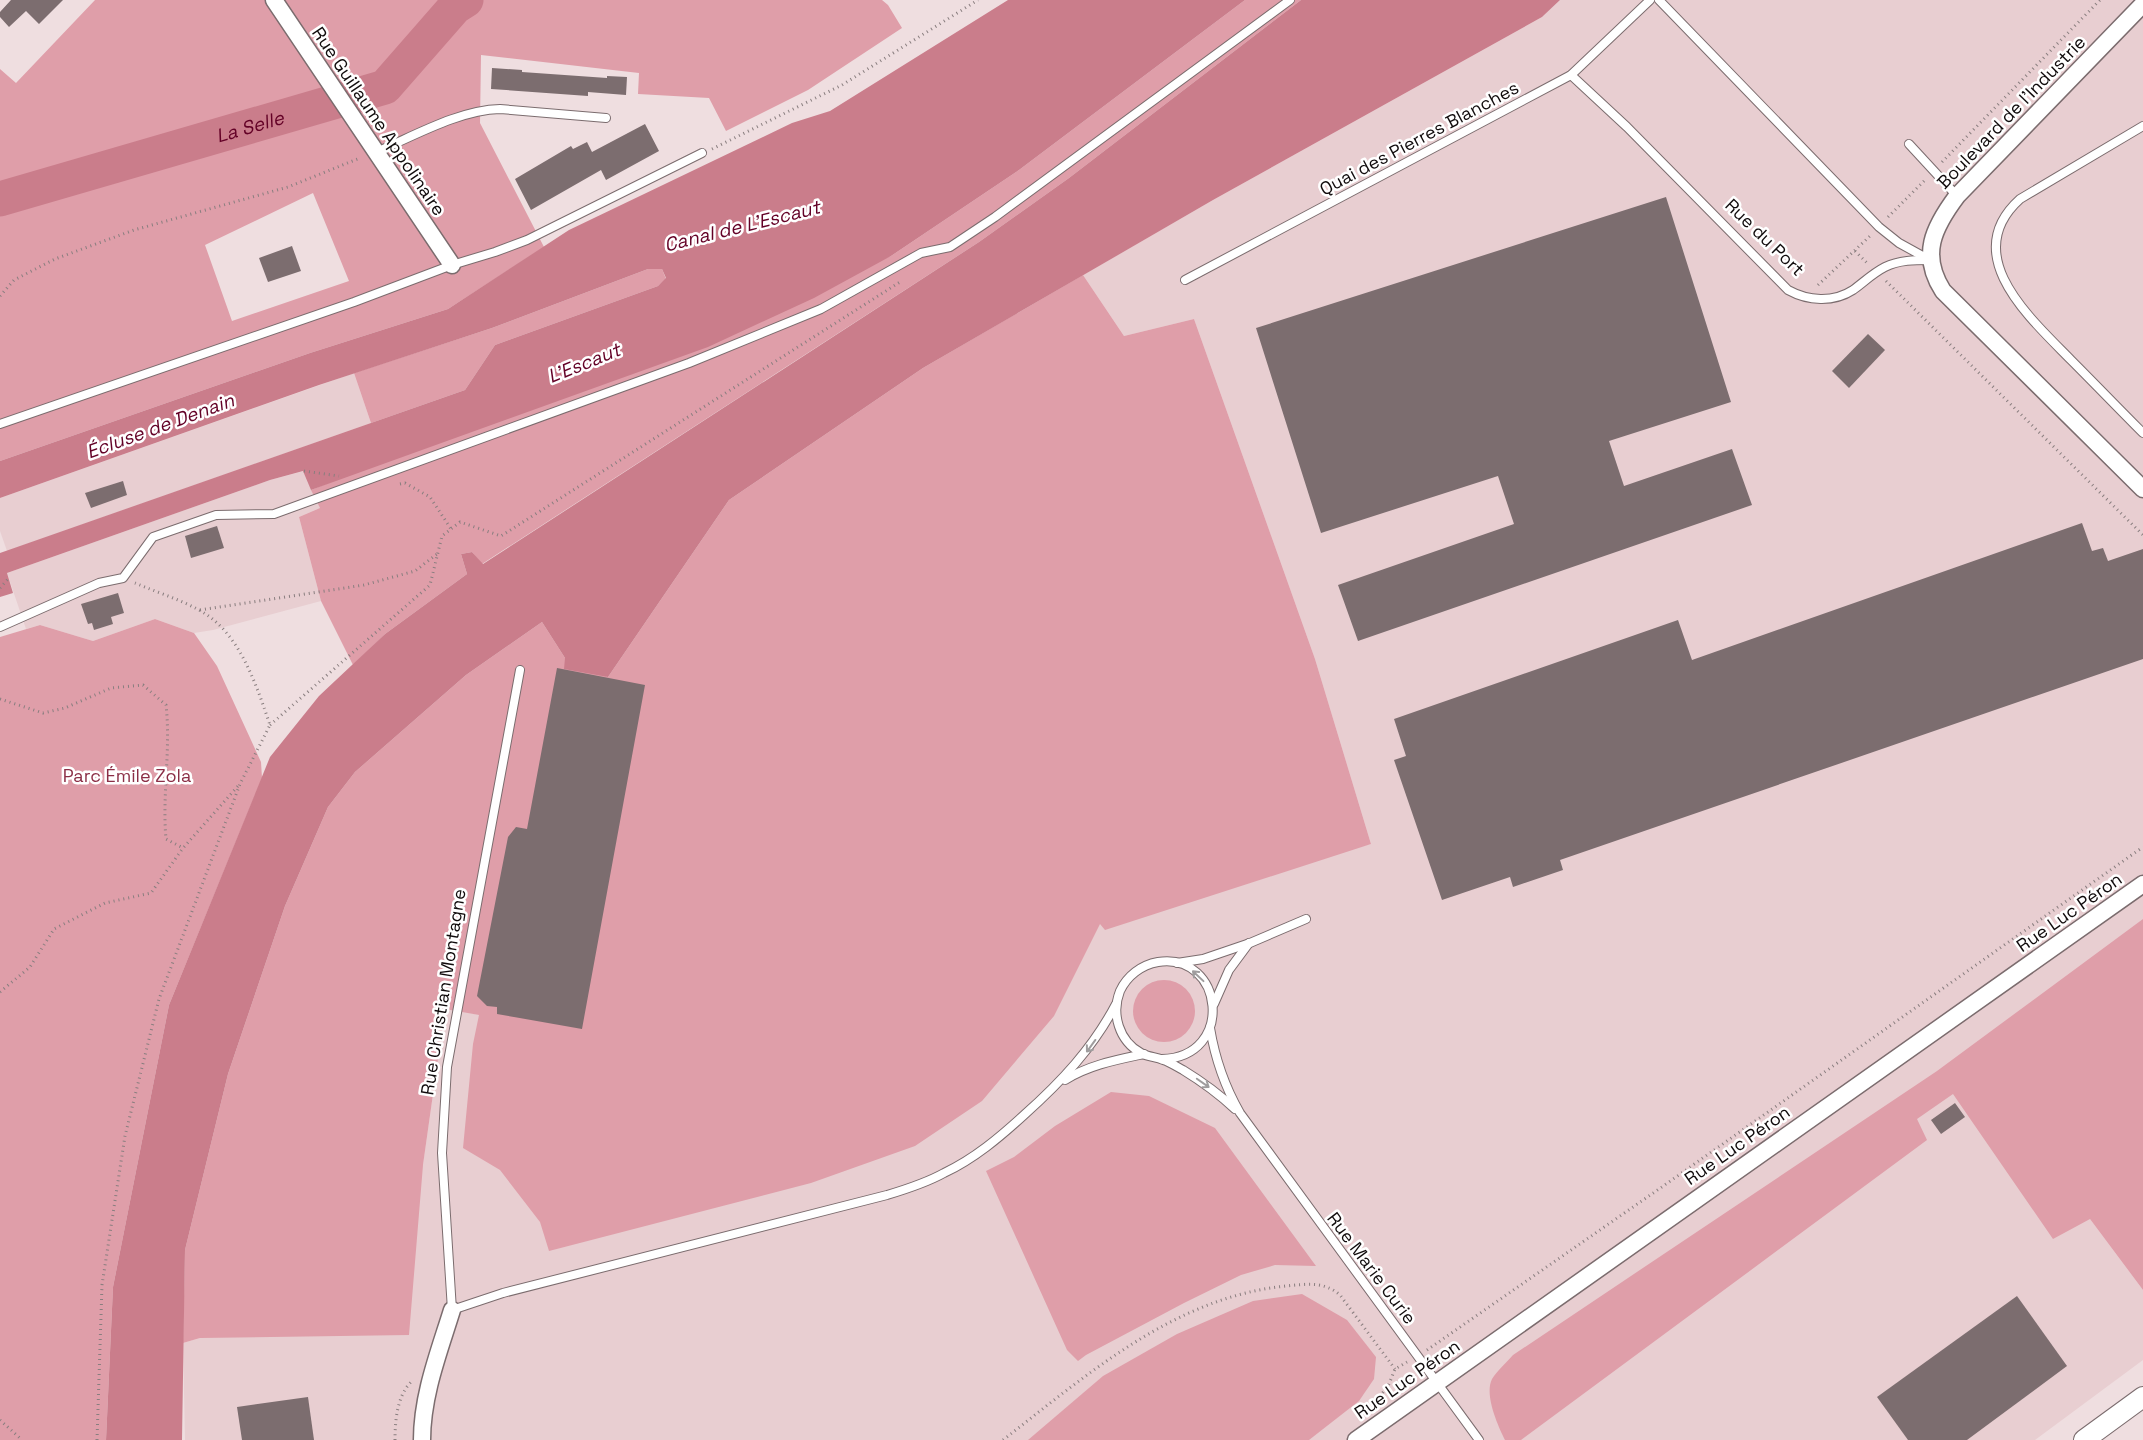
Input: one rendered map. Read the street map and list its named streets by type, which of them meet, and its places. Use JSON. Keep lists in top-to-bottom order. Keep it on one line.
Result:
{"streets":{"street":["Boulevard de l'Industrie","Rue Guillaume Appolinaire","Rue Luc Péron","Rue Christian Montagne"],"lane":["Quai des Pierres Blanches","Rue du Port","Rue Marie Curie"]},"crossings":[["Boulevard de l'Industrie","Rue du Port"],["Quai des Pierres Blanches","Rue du Port"],["Rue Luc Péron","Rue Marie Curie"]],"water":["La Selle","Canal de L'Escaut","L'Escaut","Écluse de Denain"],"parks":["Parc Émile Zola"]}
